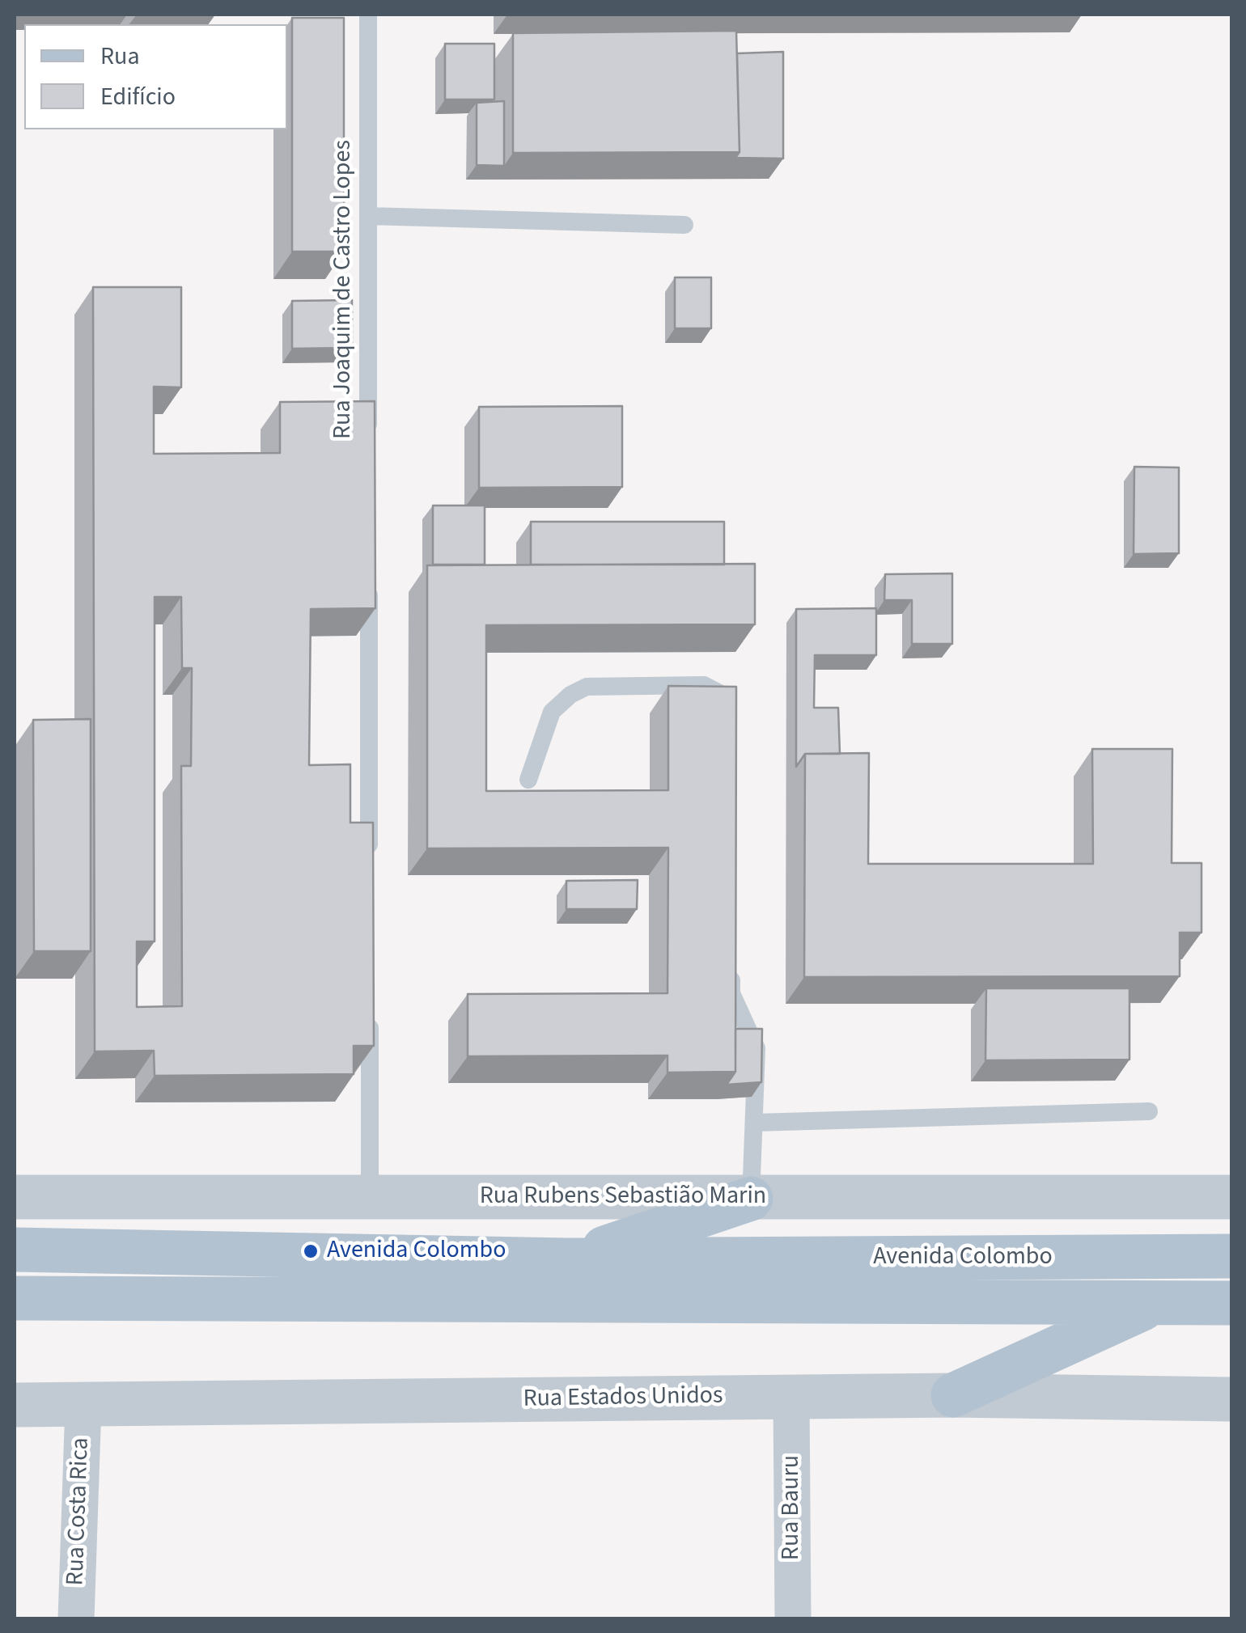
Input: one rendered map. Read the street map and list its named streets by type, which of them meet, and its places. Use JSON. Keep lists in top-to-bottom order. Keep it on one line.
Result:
{"streets":{"main road":["Avenida Colombo"],"street":["Rua Rubens Sebastião Marin","Rua Estados Unidos","Rua Bauru","Rua Costa Rica"],"lane":["Rua Joaquim de Castro Lopes"]},"crossings":[["Rua Estados Unidos","Rua Bauru"],["Rua Estados Unidos","Rua Costa Rica"]],"places":["Avenida Colombo"],"legend":["Rua","Edifício"]}
